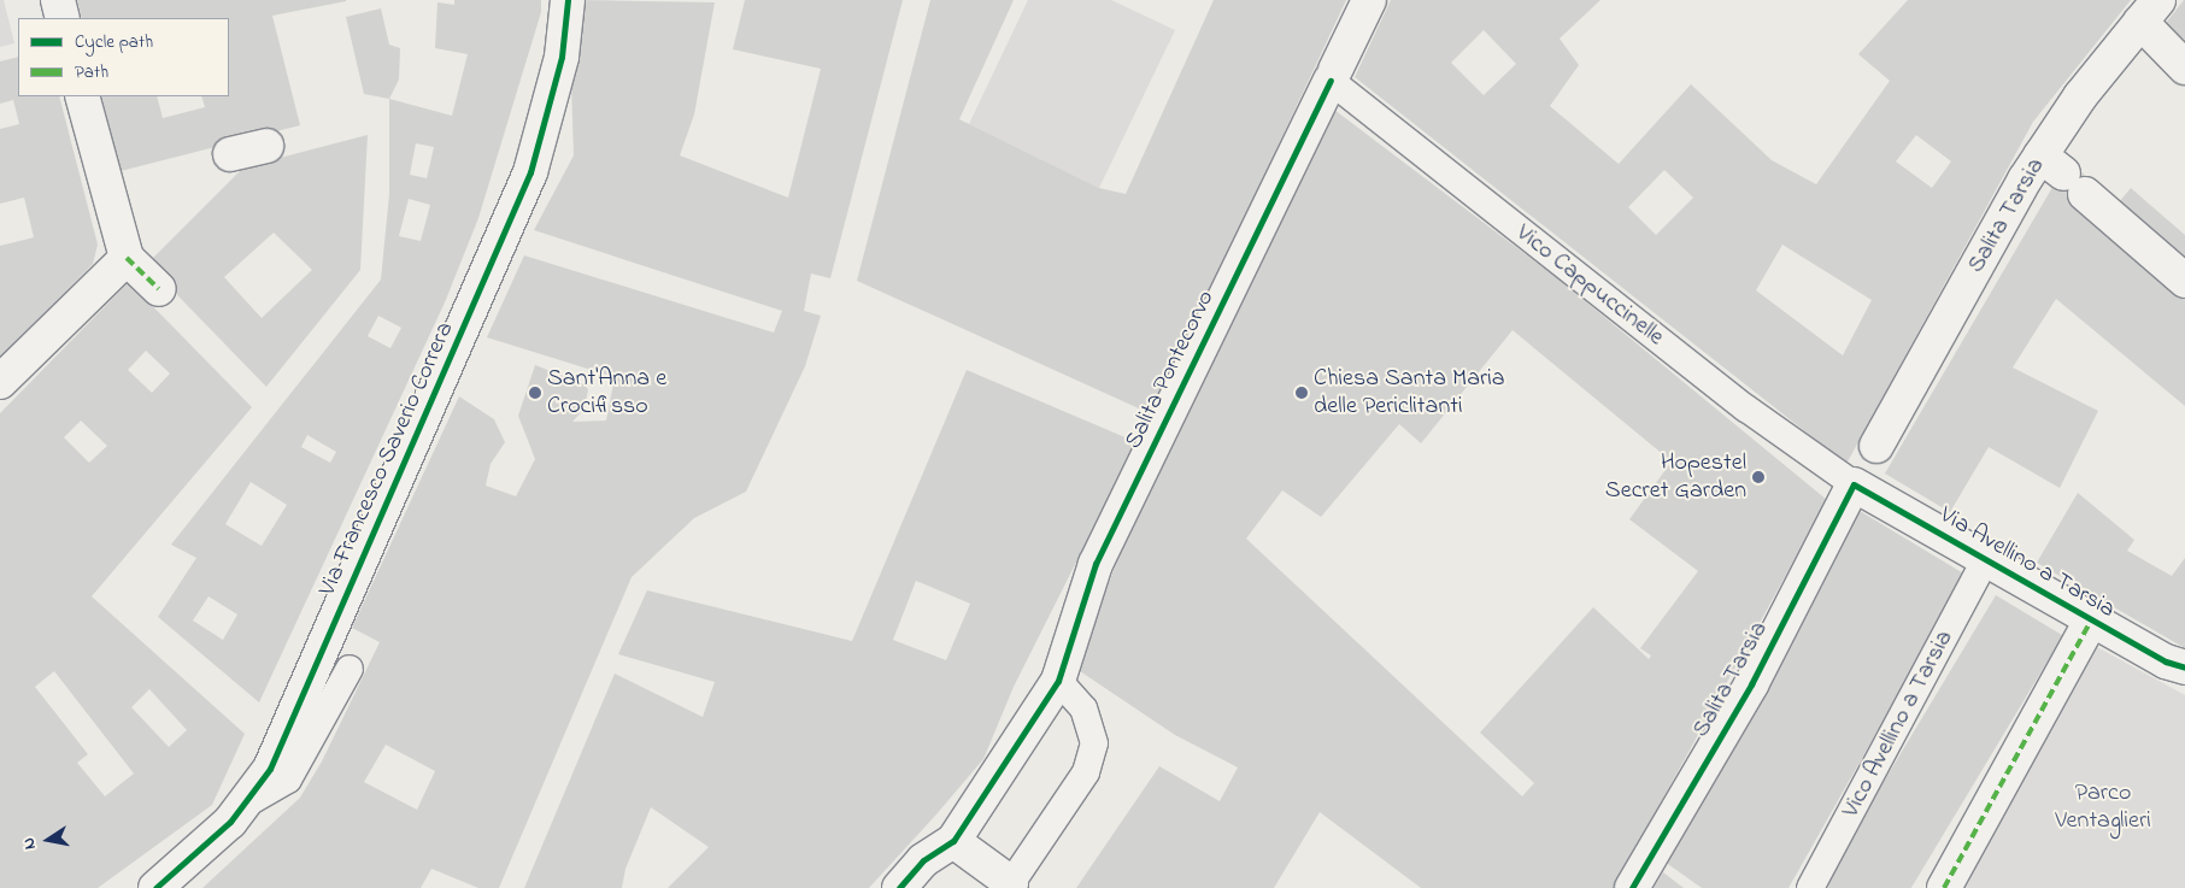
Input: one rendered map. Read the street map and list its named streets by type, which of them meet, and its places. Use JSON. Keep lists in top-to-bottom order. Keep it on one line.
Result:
{"streets":{"street":["Salita Tarsia","Salita Pontecorvo","Via Francesco Saverio Correra","Via Avellino a Tarsia"],"lane":["Vico Cappuccinelle","Vico Avellino a Tarsia"]},"crossings":[["Salita Tarsia","Vico Cappuccinelle"],["Salita Tarsia","Via Avellino a Tarsia"],["Vico Cappuccinelle","Salita Pontecorvo"],["Vico Cappuccinelle","Via Avellino a Tarsia"],["Via Avellino a Tarsia","Vico Avellino a Tarsia"]],"parks":["Parco Ventaglieri"],"places":["Sant'Anna e Crocifisso","Chiesa Santa Maria delle Periclitanti","Hopestel Secret Garden"],"legend":["Cycle path","Path"],"north":"left"}
